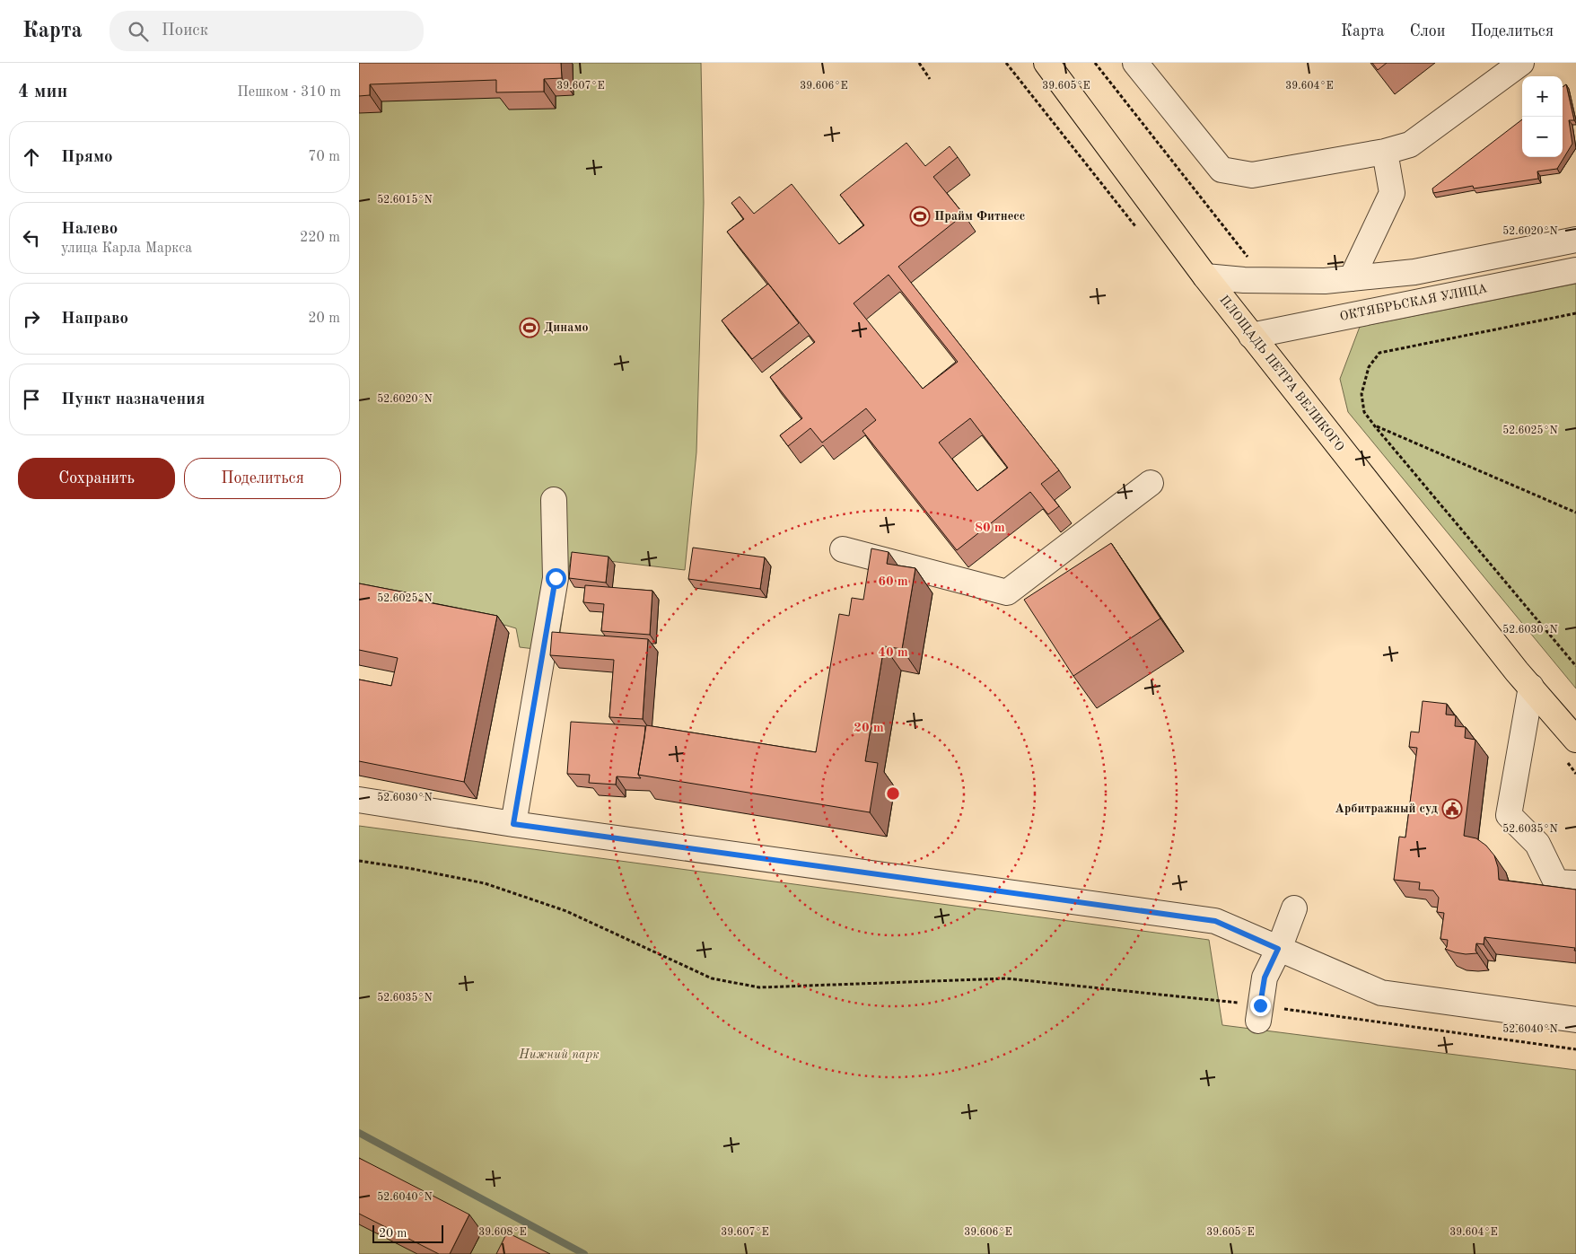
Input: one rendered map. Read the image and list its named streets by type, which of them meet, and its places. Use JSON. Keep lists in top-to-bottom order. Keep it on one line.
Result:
{"streets":{"main road":["ПЛОЩАДЬ ПЕТРА ВЕЛИКОГО"],"street":["ОКТЯБРЬСКАЯ УЛИЦА"]},"crossings":[["ОКТЯБРЬСКАЯ УЛИЦА","ПЛОЩАДЬ ПЕТРА ВЕЛИКОГО"]],"parks":["Нижний парк"],"places":{"sports":["Прайм Фитнесс","Динамо"],"public building":["Арбитражный суд"]},"scale_bar":"20 m","page":{"header":"Карта","search":"Поиск","nav":["Карта","Слои","Поделиться"],"heading":["4 мин","Пешком · 310 m"],"map_buttons":["+","−"],"list":[["Прямо","70 m"],["Налево","улица Карла Маркса","220 m"],["Направо","20 m"],"Пункт назначения"],"buttons":["Сохранить","Поделиться"],"scale":"20 m"},"coordinates":["39.607°E","39.606°E","39.605°E","39.604°E","52.6015°N","52.6020°N","52.6025°N","52.6030°N","52.6035°N","52.6040°N","39.608°E"],"rings":["80 m","60 m","40 m","20 m"]}
